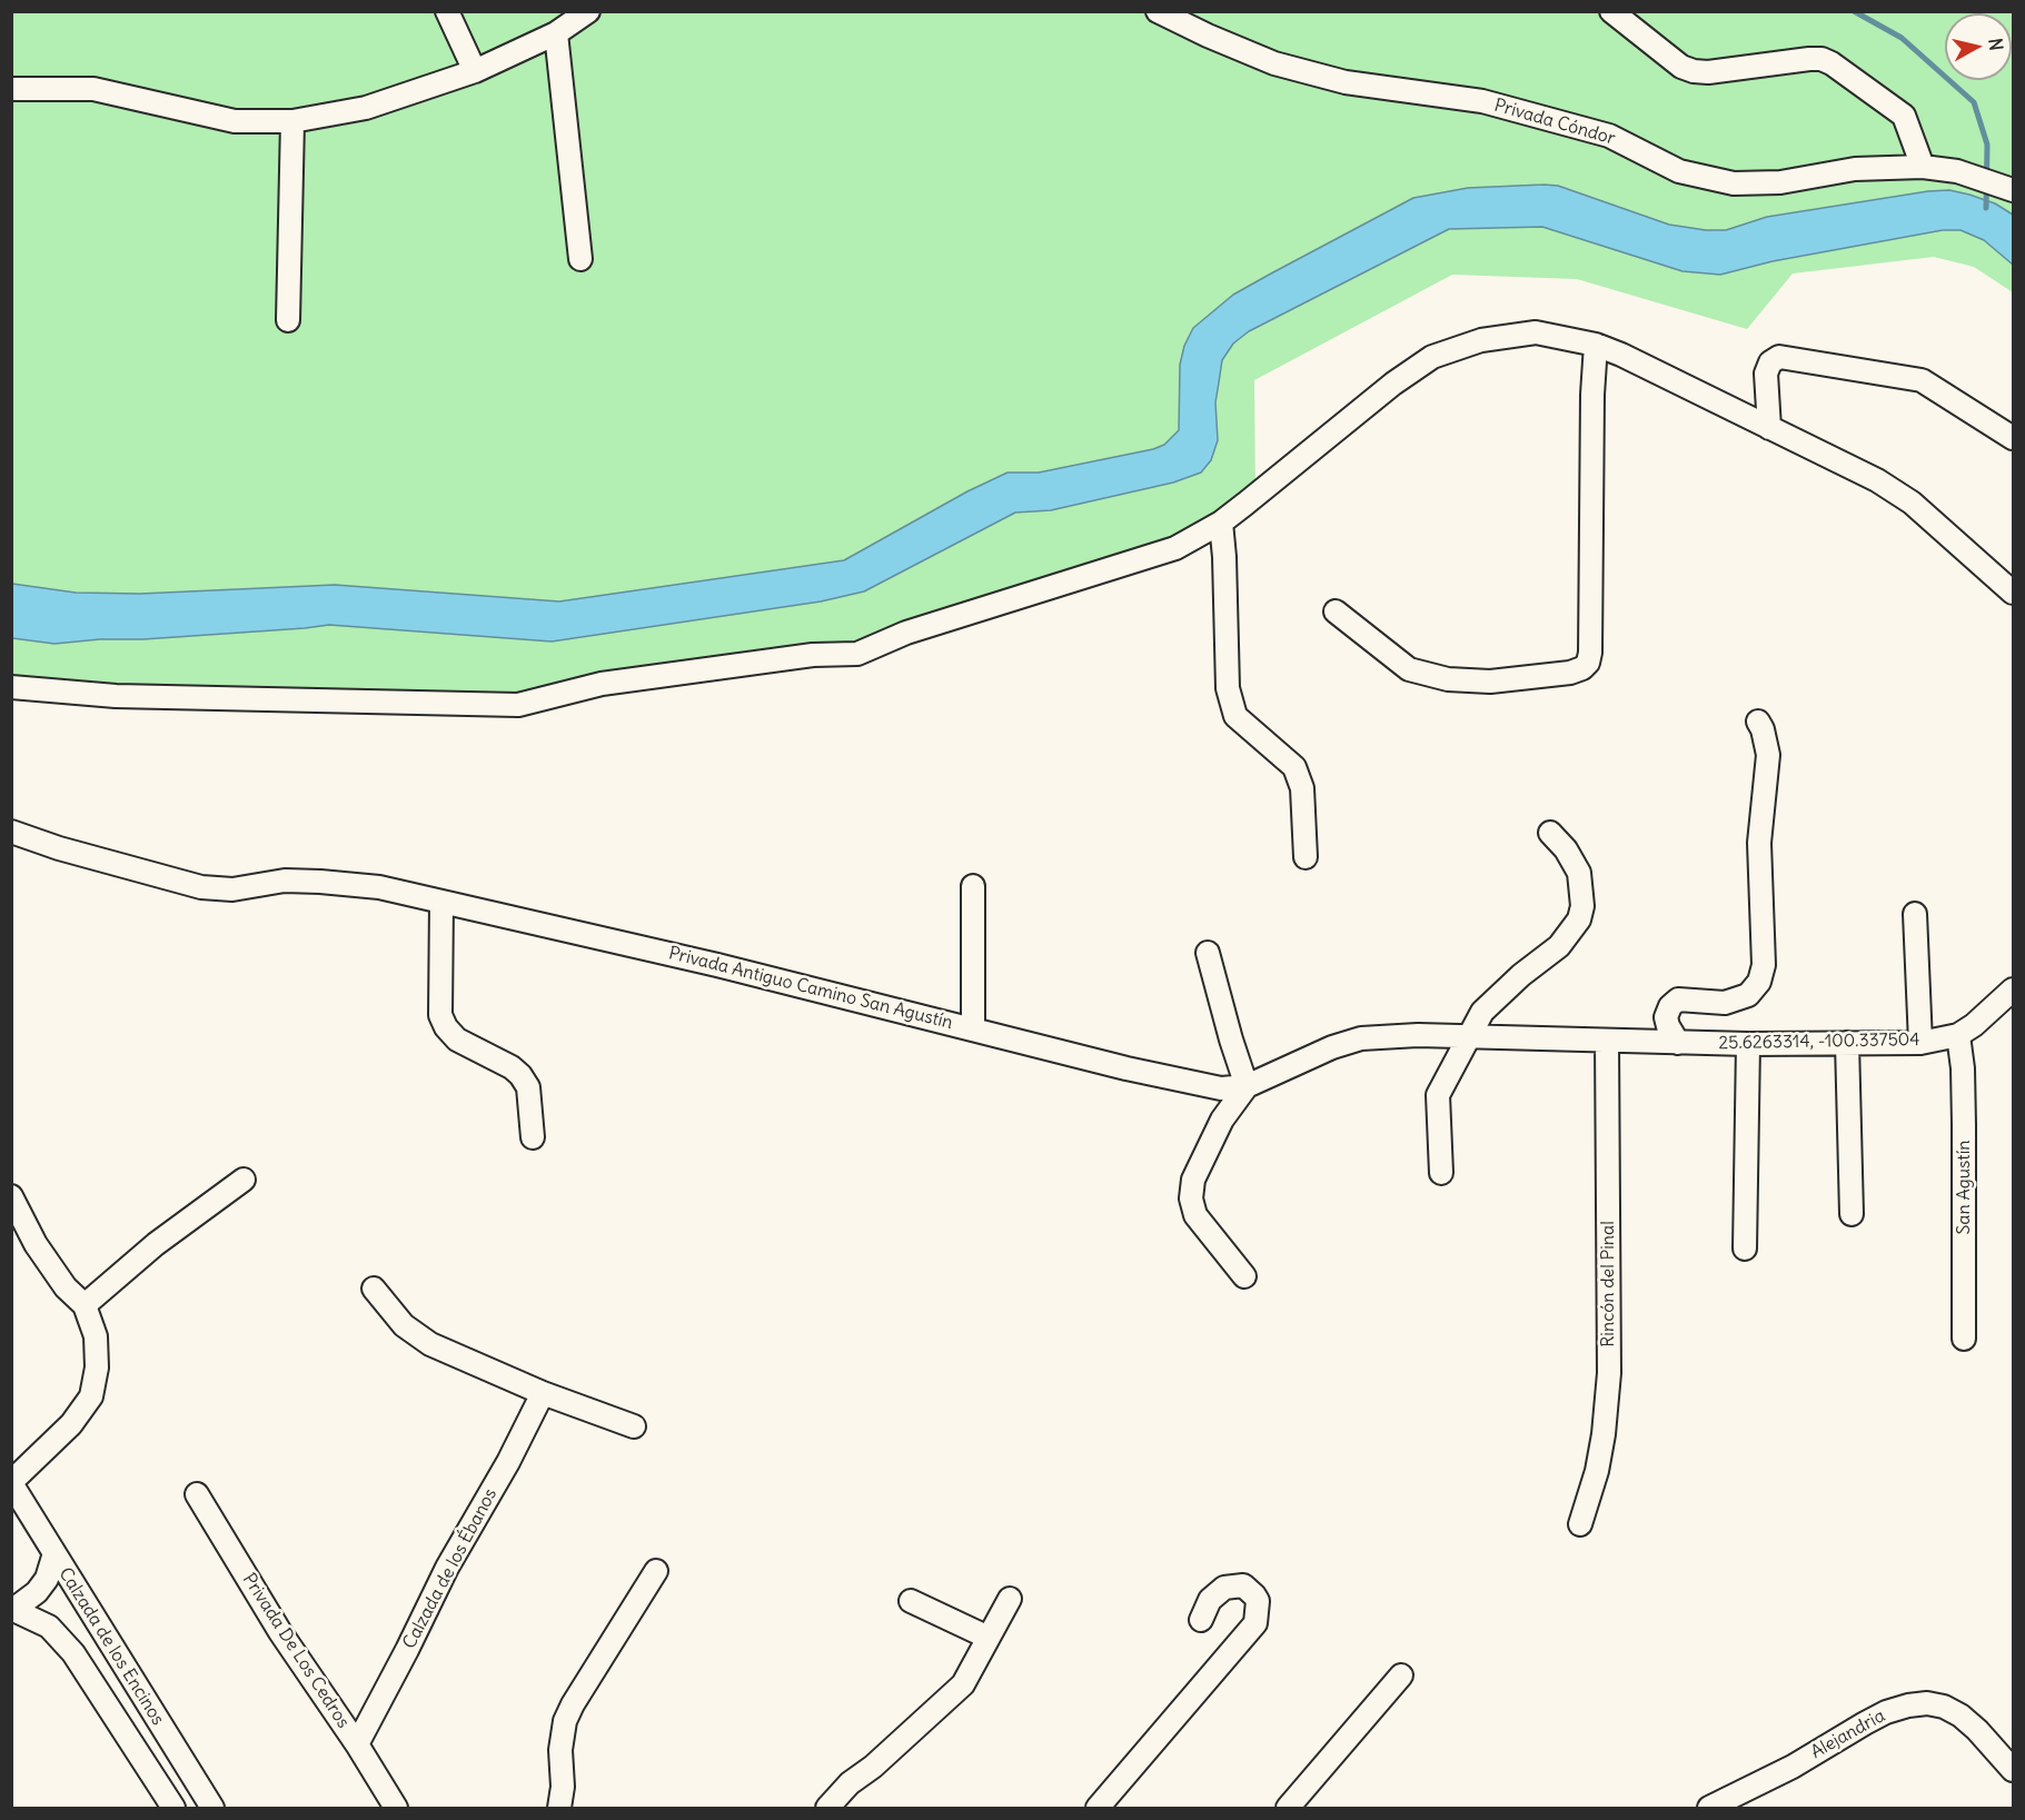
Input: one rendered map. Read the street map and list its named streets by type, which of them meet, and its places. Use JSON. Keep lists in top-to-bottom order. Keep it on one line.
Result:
{"streets":{"street":["Privada Cóndor","Privada Antiguo Camino San Agustín","25.6263314, -100.337504","San Agustín","Rincón del Pinal","Calzada de los Ébanos","Calzada de los Encinos","Privada De Los Cedros","Alejandria"]},"crossings":[["Privada Antiguo Camino San Agustín","25.6263314, -100.337504"],["Privada Antiguo Camino San Agustín","Rincón del Pinal"],["25.6263314, -100.337504","San Agustín"],["25.6263314, -100.337504","Rincón del Pinal"],["Calzada de los Ébanos","Privada De Los Cedros"]],"north":"right"}
